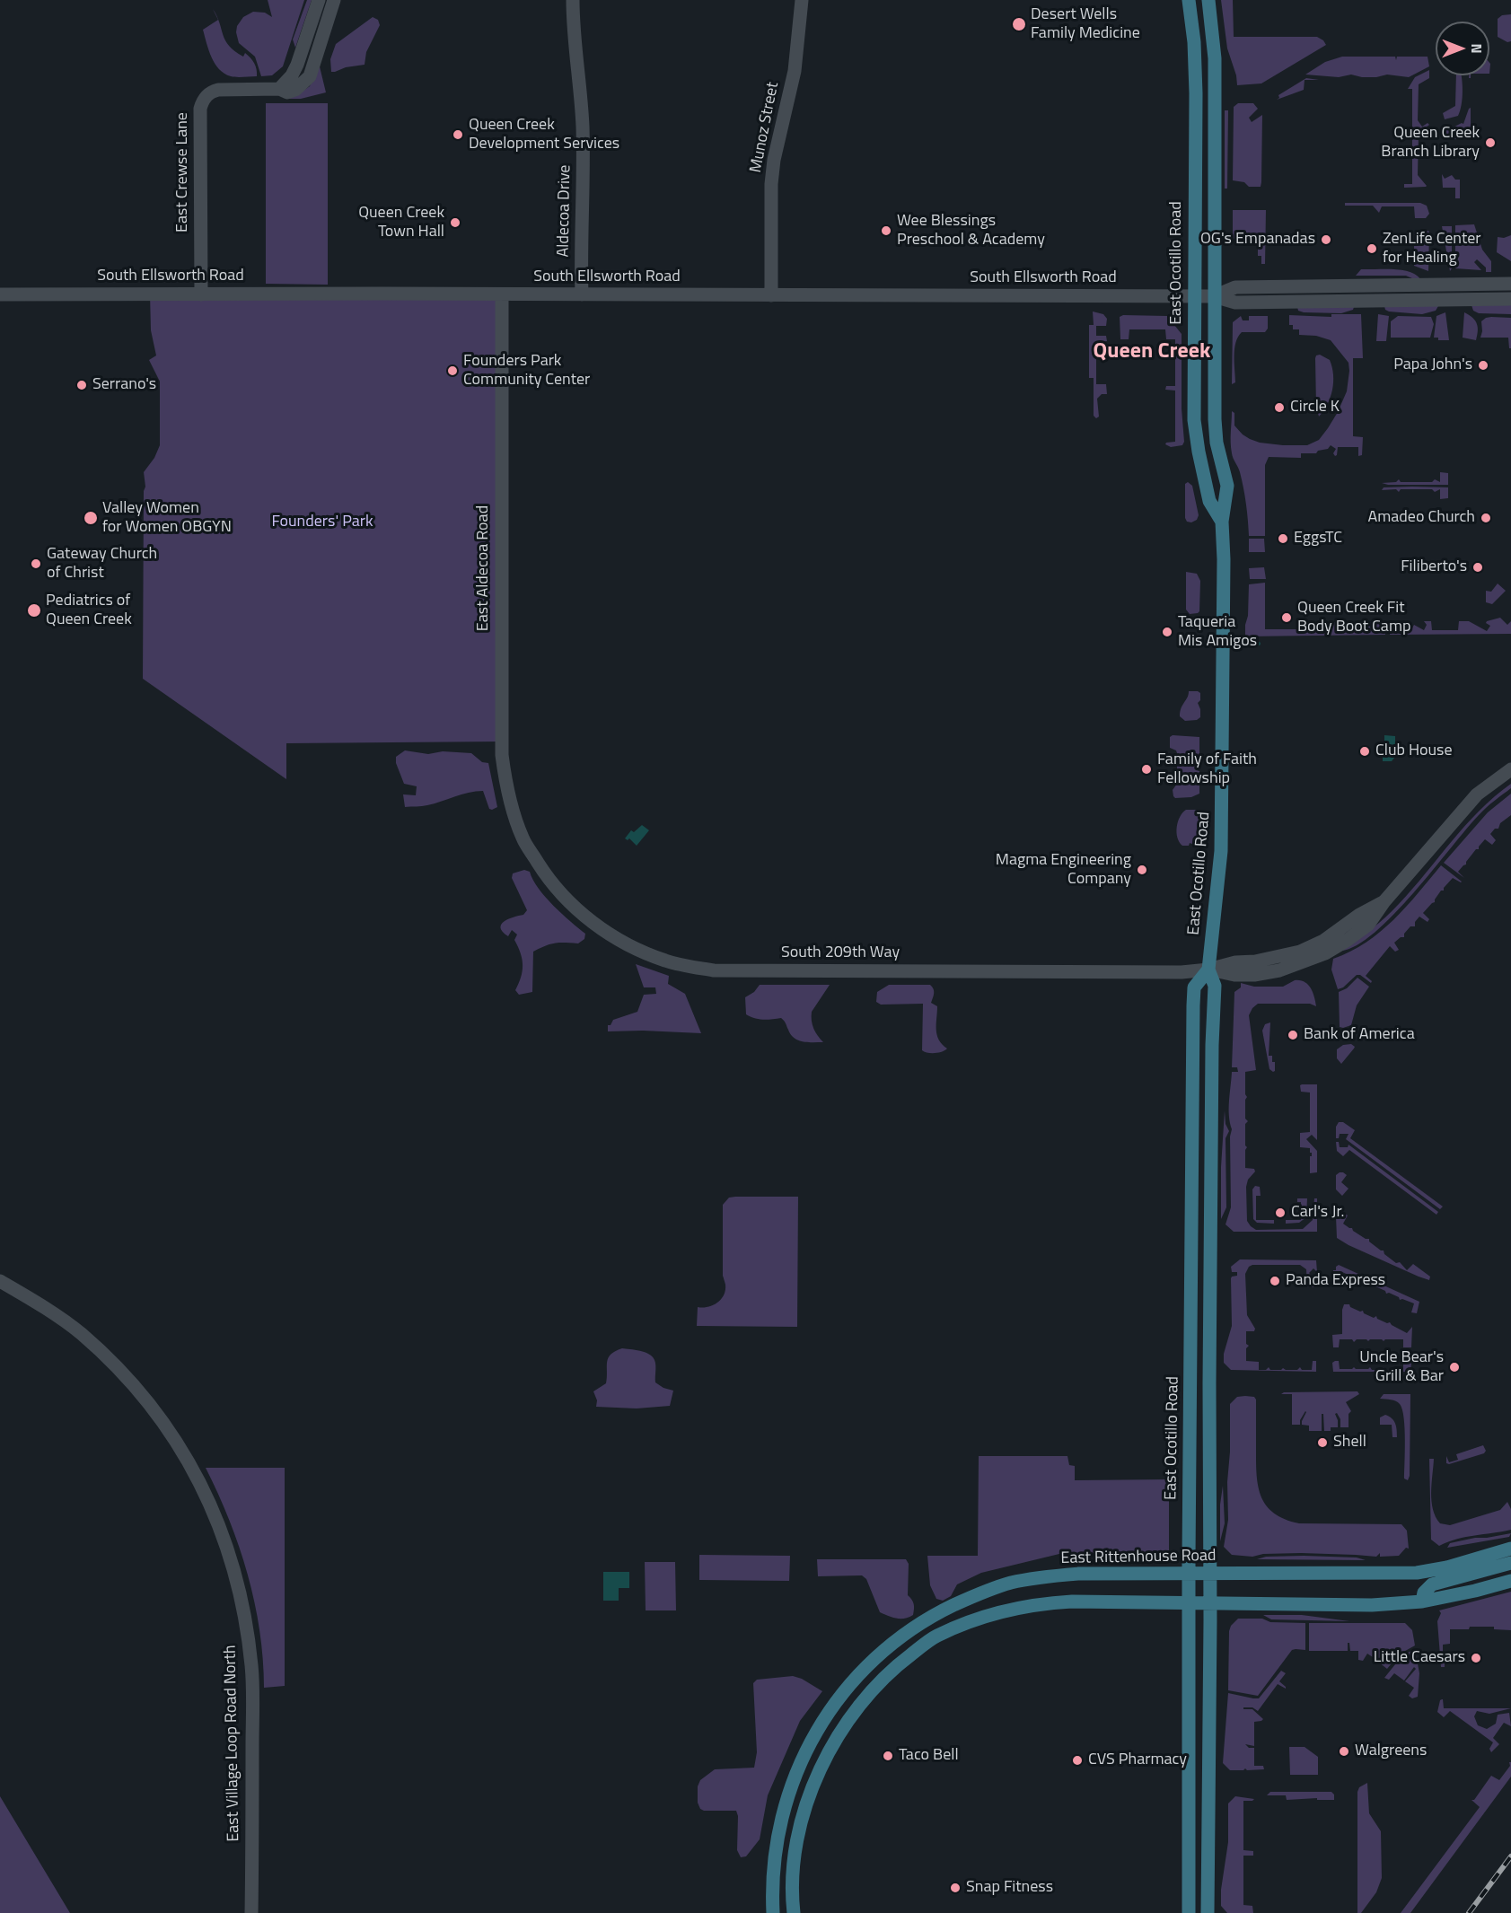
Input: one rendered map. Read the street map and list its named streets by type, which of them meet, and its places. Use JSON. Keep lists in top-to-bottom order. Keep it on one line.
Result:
{"streets":{"main road":["East Ocotillo Road","East Rittenhouse Road"],"street":["Munoz Street","East Crewse Lane","Aldecoa Drive","South Ellsworth Road","East Aldecoa Road","South 209th Way","East Village Loop Road North"]},"crossings":[["Munoz Street","South Ellsworth Road"],["East Crewse Lane","South Ellsworth Road"],["Aldecoa Drive","South Ellsworth Road"],["East Ocotillo Road","South Ellsworth Road"],["East Ocotillo Road","South 209th Way"],["East Ocotillo Road","East Rittenhouse Road"],["South Ellsworth Road","East Aldecoa Road"],["East Aldecoa Road","South 209th Way"]],"districts":["Queen Creek"],"parks":["Founders' Park"],"places":["Desert Wells Family Medicine","Queen Creek Development Services","Queen Creek Branch Library","Queen Creek Town Hall","Wee Blessings Preschool & Academy","OG's Empanadas","ZenLife Center for Healing","Papa John's","Founders Park Community Center","Serrano's","Circle K","Valley Women for Women OBGYN","Amadeo Church","EggsTC","Gateway Church of Christ","Filiberto's","Pediatrics of Queen Creek","Queen Creek Fit Body Boot Camp","Taqueria Mis Amigos","Club House","Family of Faith Fellowship","Magma Engineering Company","Bank of America","Carl's Jr.","Panda Express","Uncle Bear's Grill & Bar","Shell","Little Caesars","Walgreens","Taco Bell","CVS Pharmacy","Snap Fitness"],"north":"right"}
